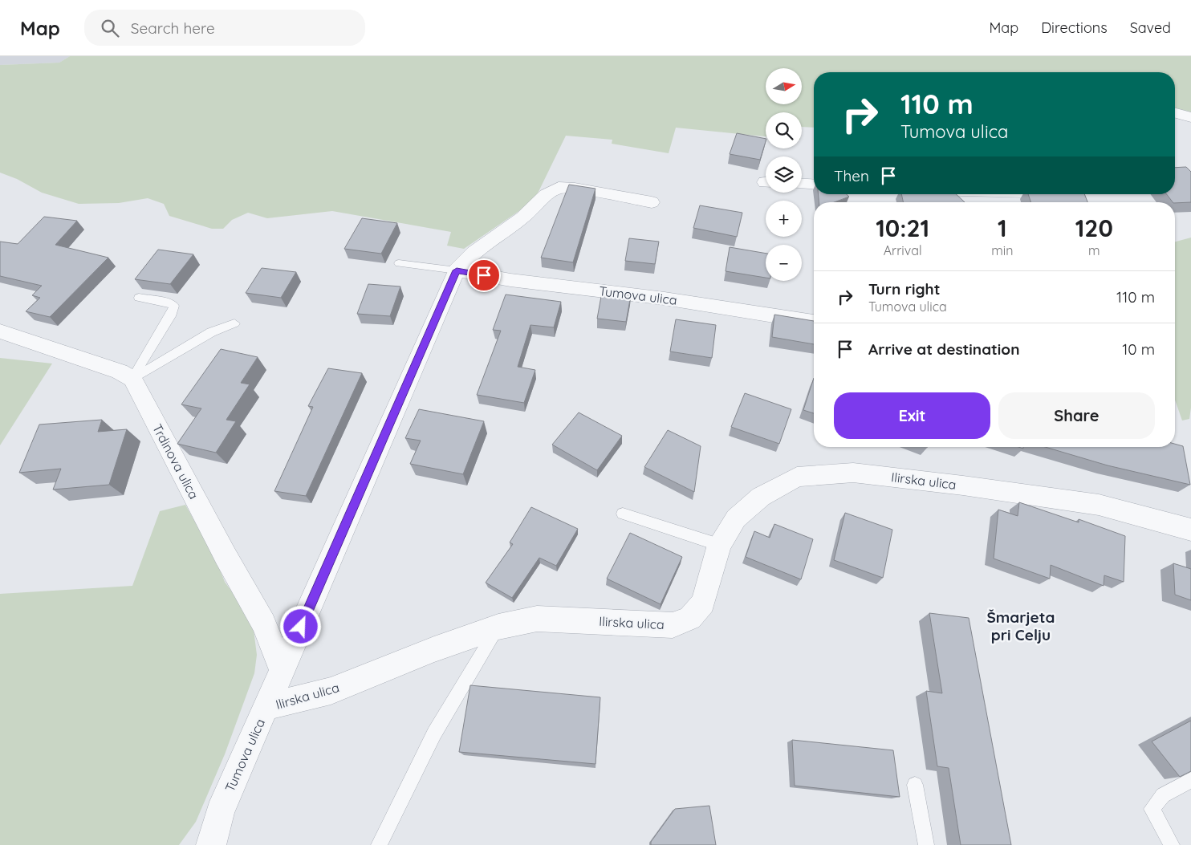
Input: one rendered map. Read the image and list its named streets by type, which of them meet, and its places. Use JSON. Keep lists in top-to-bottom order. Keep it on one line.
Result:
{"streets":{"street":["Tumova ulica","Trdinova ulica","Ilirska ulica"]},"crossings":[["Tumova ulica","Trdinova ulica"],["Tumova ulica","Ilirska ulica"]],"districts":["Šmarjeta pri Celju"],"north":"right","page":{"header":"Map","search":"Search here","nav":["Map","Directions","Saved"],"map_buttons":["+","−"],"turn":["110 m","Tumova ulica"],"then":"Then","eta":["10:21","Arrival","1","min","120","m"],"list":[{"name":"Turn right","note":"Tumova ulica","value":"110 m"},{"name":"Arrive at destination","value":"10 m"}],"buttons":["Exit","Share"]}}
